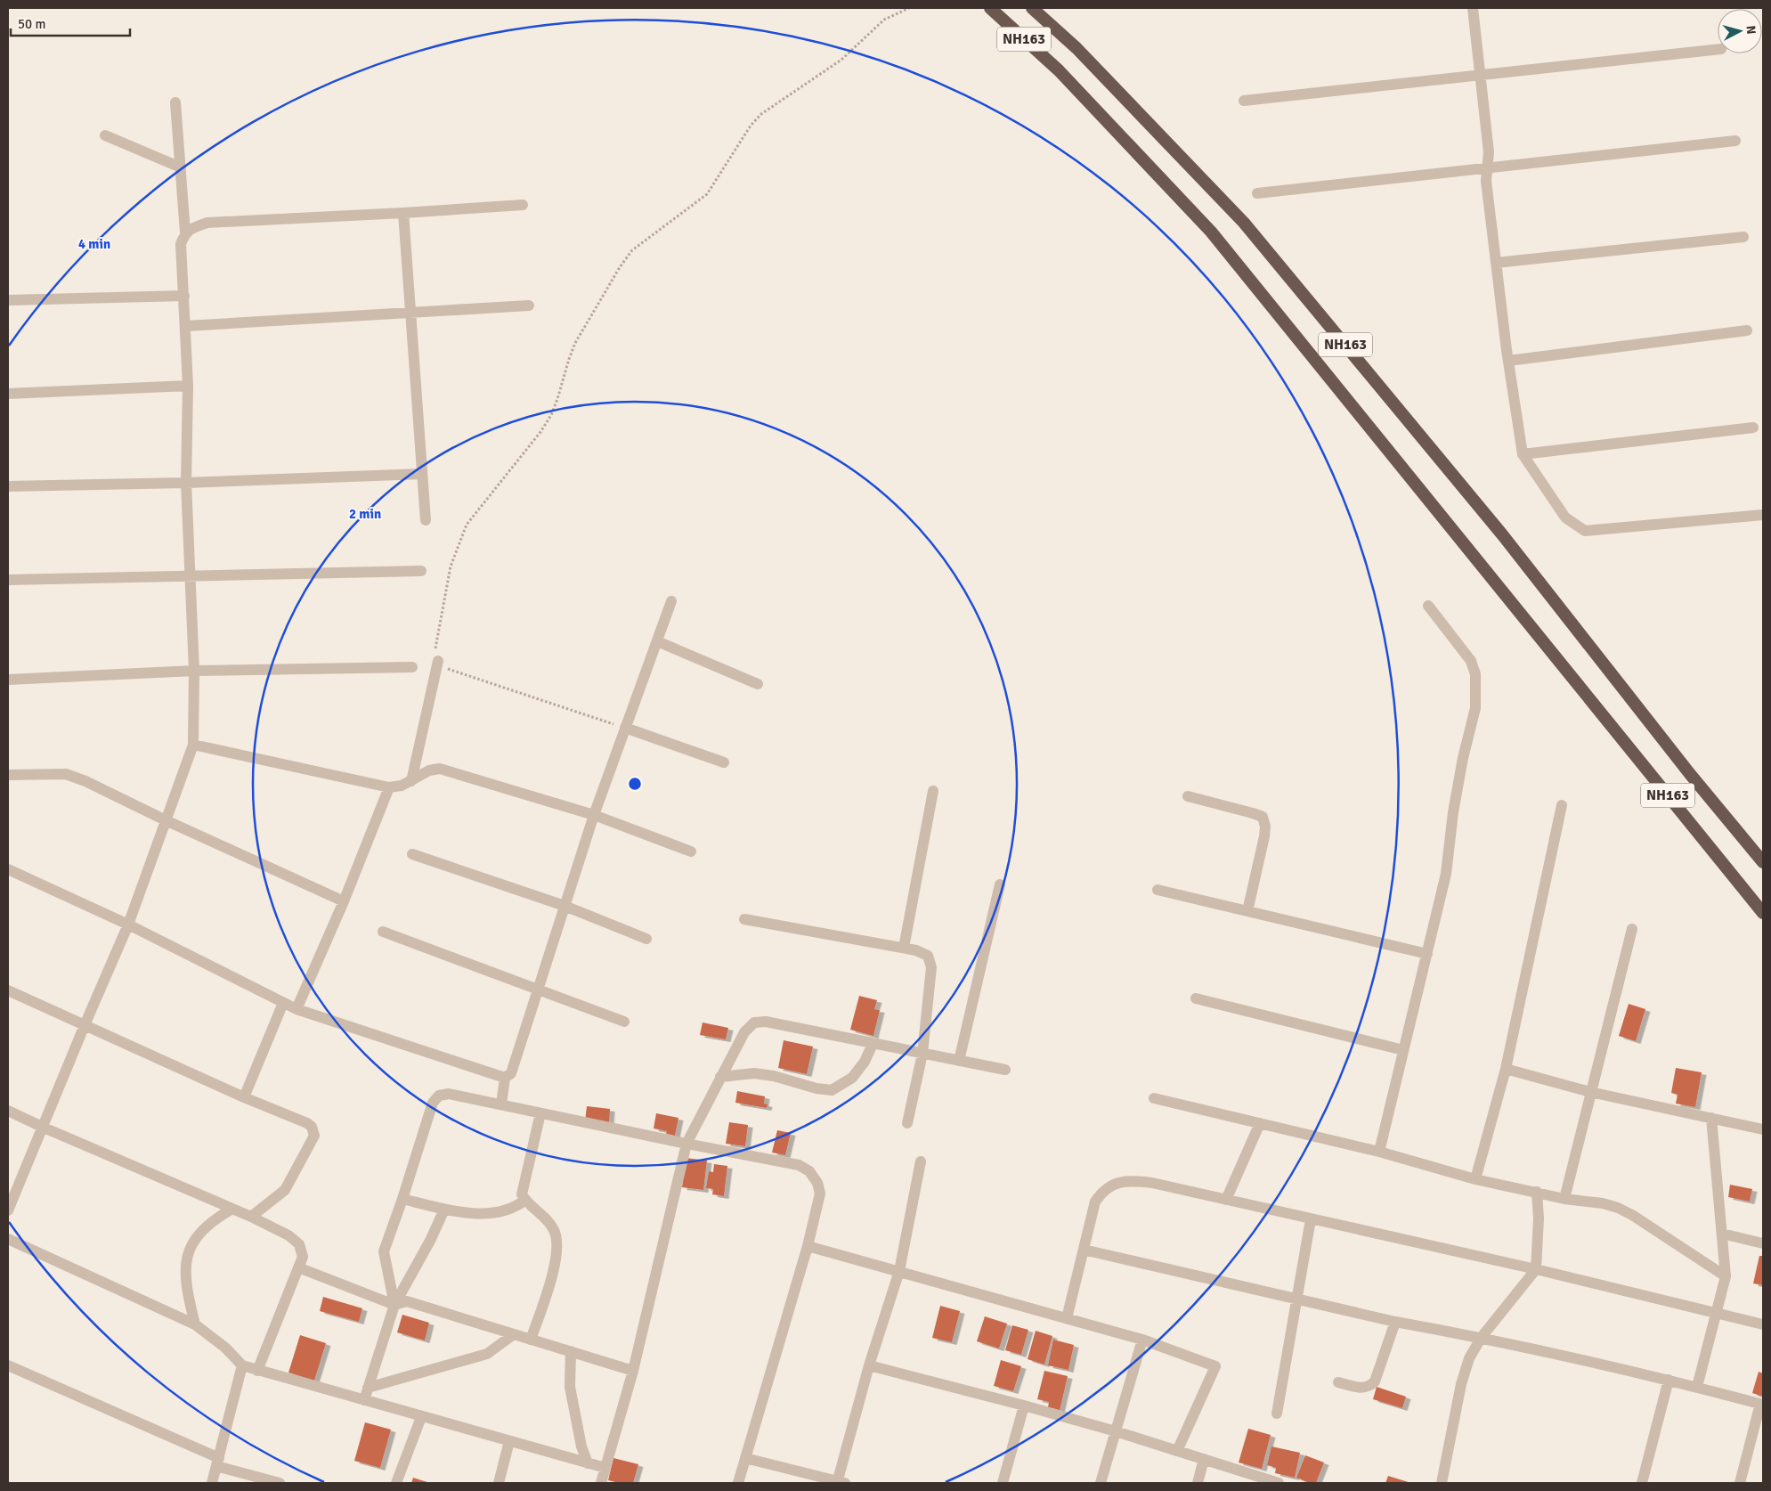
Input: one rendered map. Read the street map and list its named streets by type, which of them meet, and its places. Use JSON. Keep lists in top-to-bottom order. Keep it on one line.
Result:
{"streets":{"highway":["NH163"]},"scale_bar":"50 m","north":"right","rings":["4 min","2 min"]}
